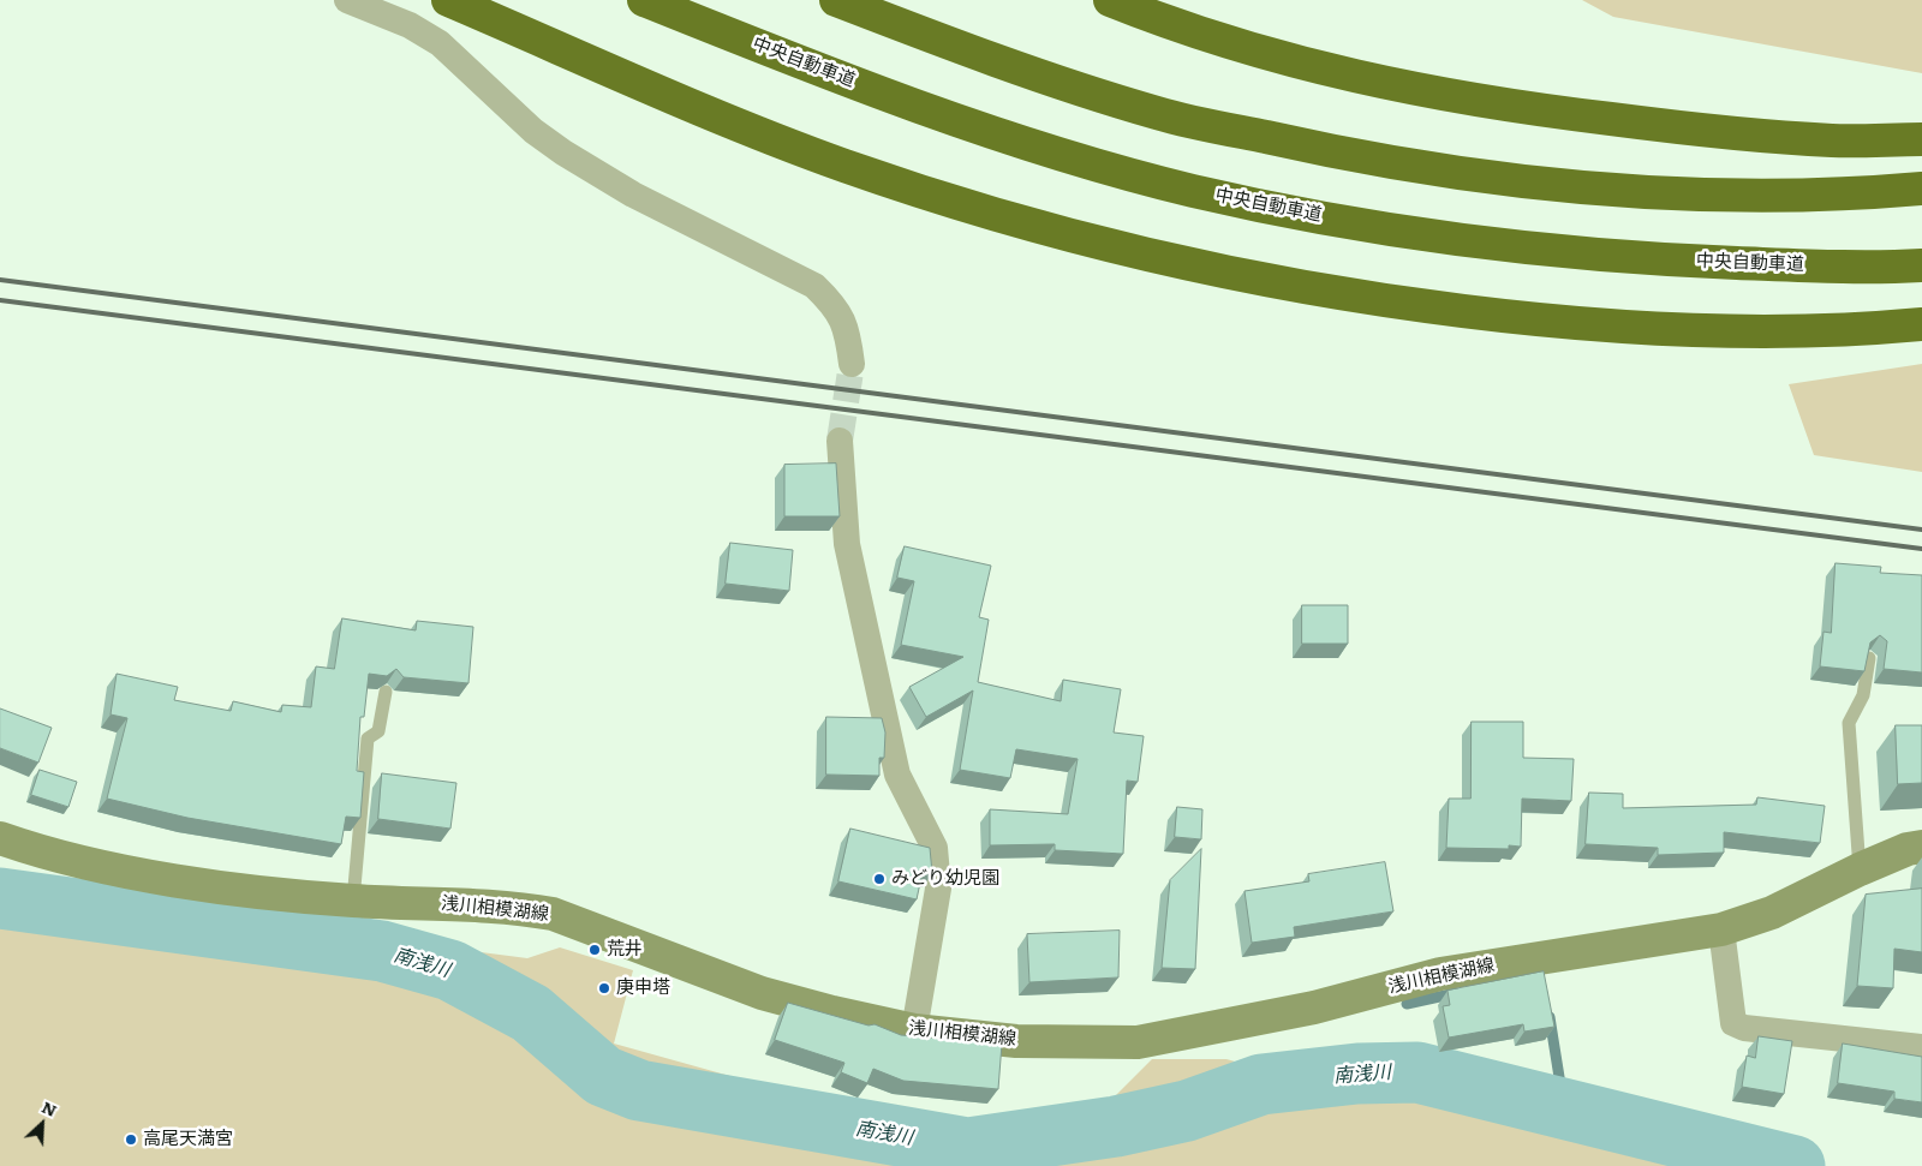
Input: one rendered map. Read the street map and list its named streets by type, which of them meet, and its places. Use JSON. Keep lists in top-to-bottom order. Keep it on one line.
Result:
{"streets":{"highway":["中央自動車道"],"main road":["浅川相模湖線"]},"water":["南浅川"],"places":["みどり幼児園","荒井","庚申塔","高尾天満宮"],"north":"top right"}
